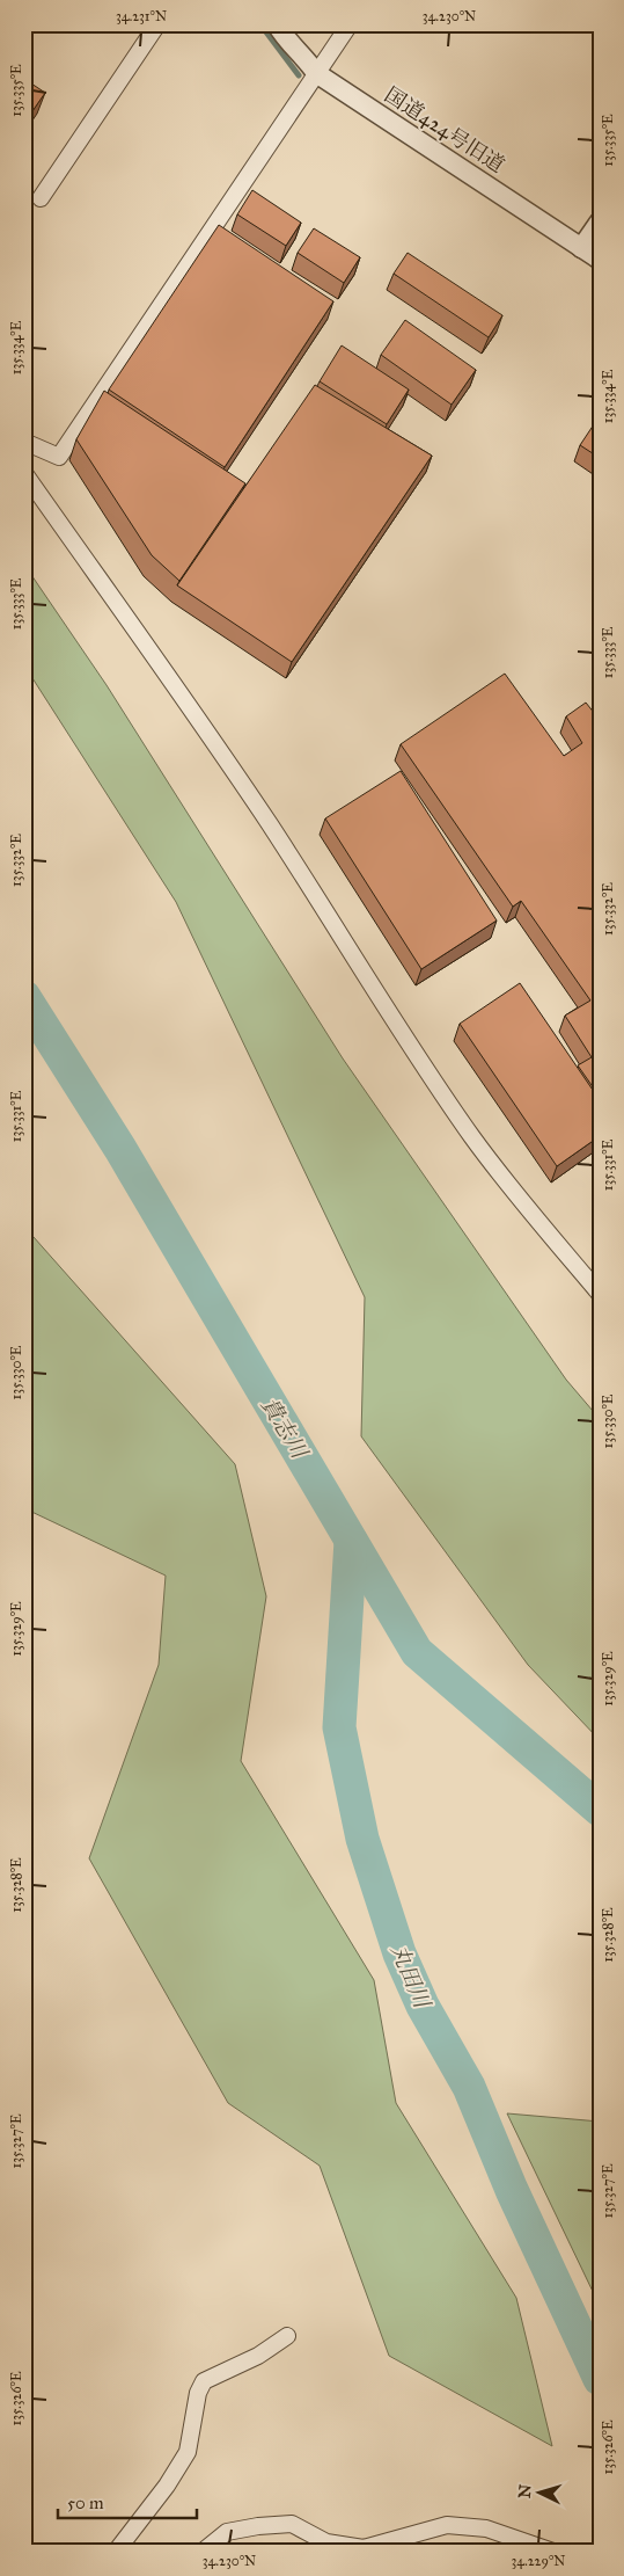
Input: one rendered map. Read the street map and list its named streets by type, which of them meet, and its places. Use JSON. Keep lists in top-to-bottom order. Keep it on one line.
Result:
{"streets":{"street":["国道424号旧道"]},"water":["貴志川","丸田川"],"scale_bar":"50 m","north":"left","coordinates":["34.231°N","34.230°N","135.335°E","135.334°E","135.333°E","135.332°E","135.331°E","135.330°E","135.329°E","135.328°E","135.327°E","135.326°E","34.229°N"]}
